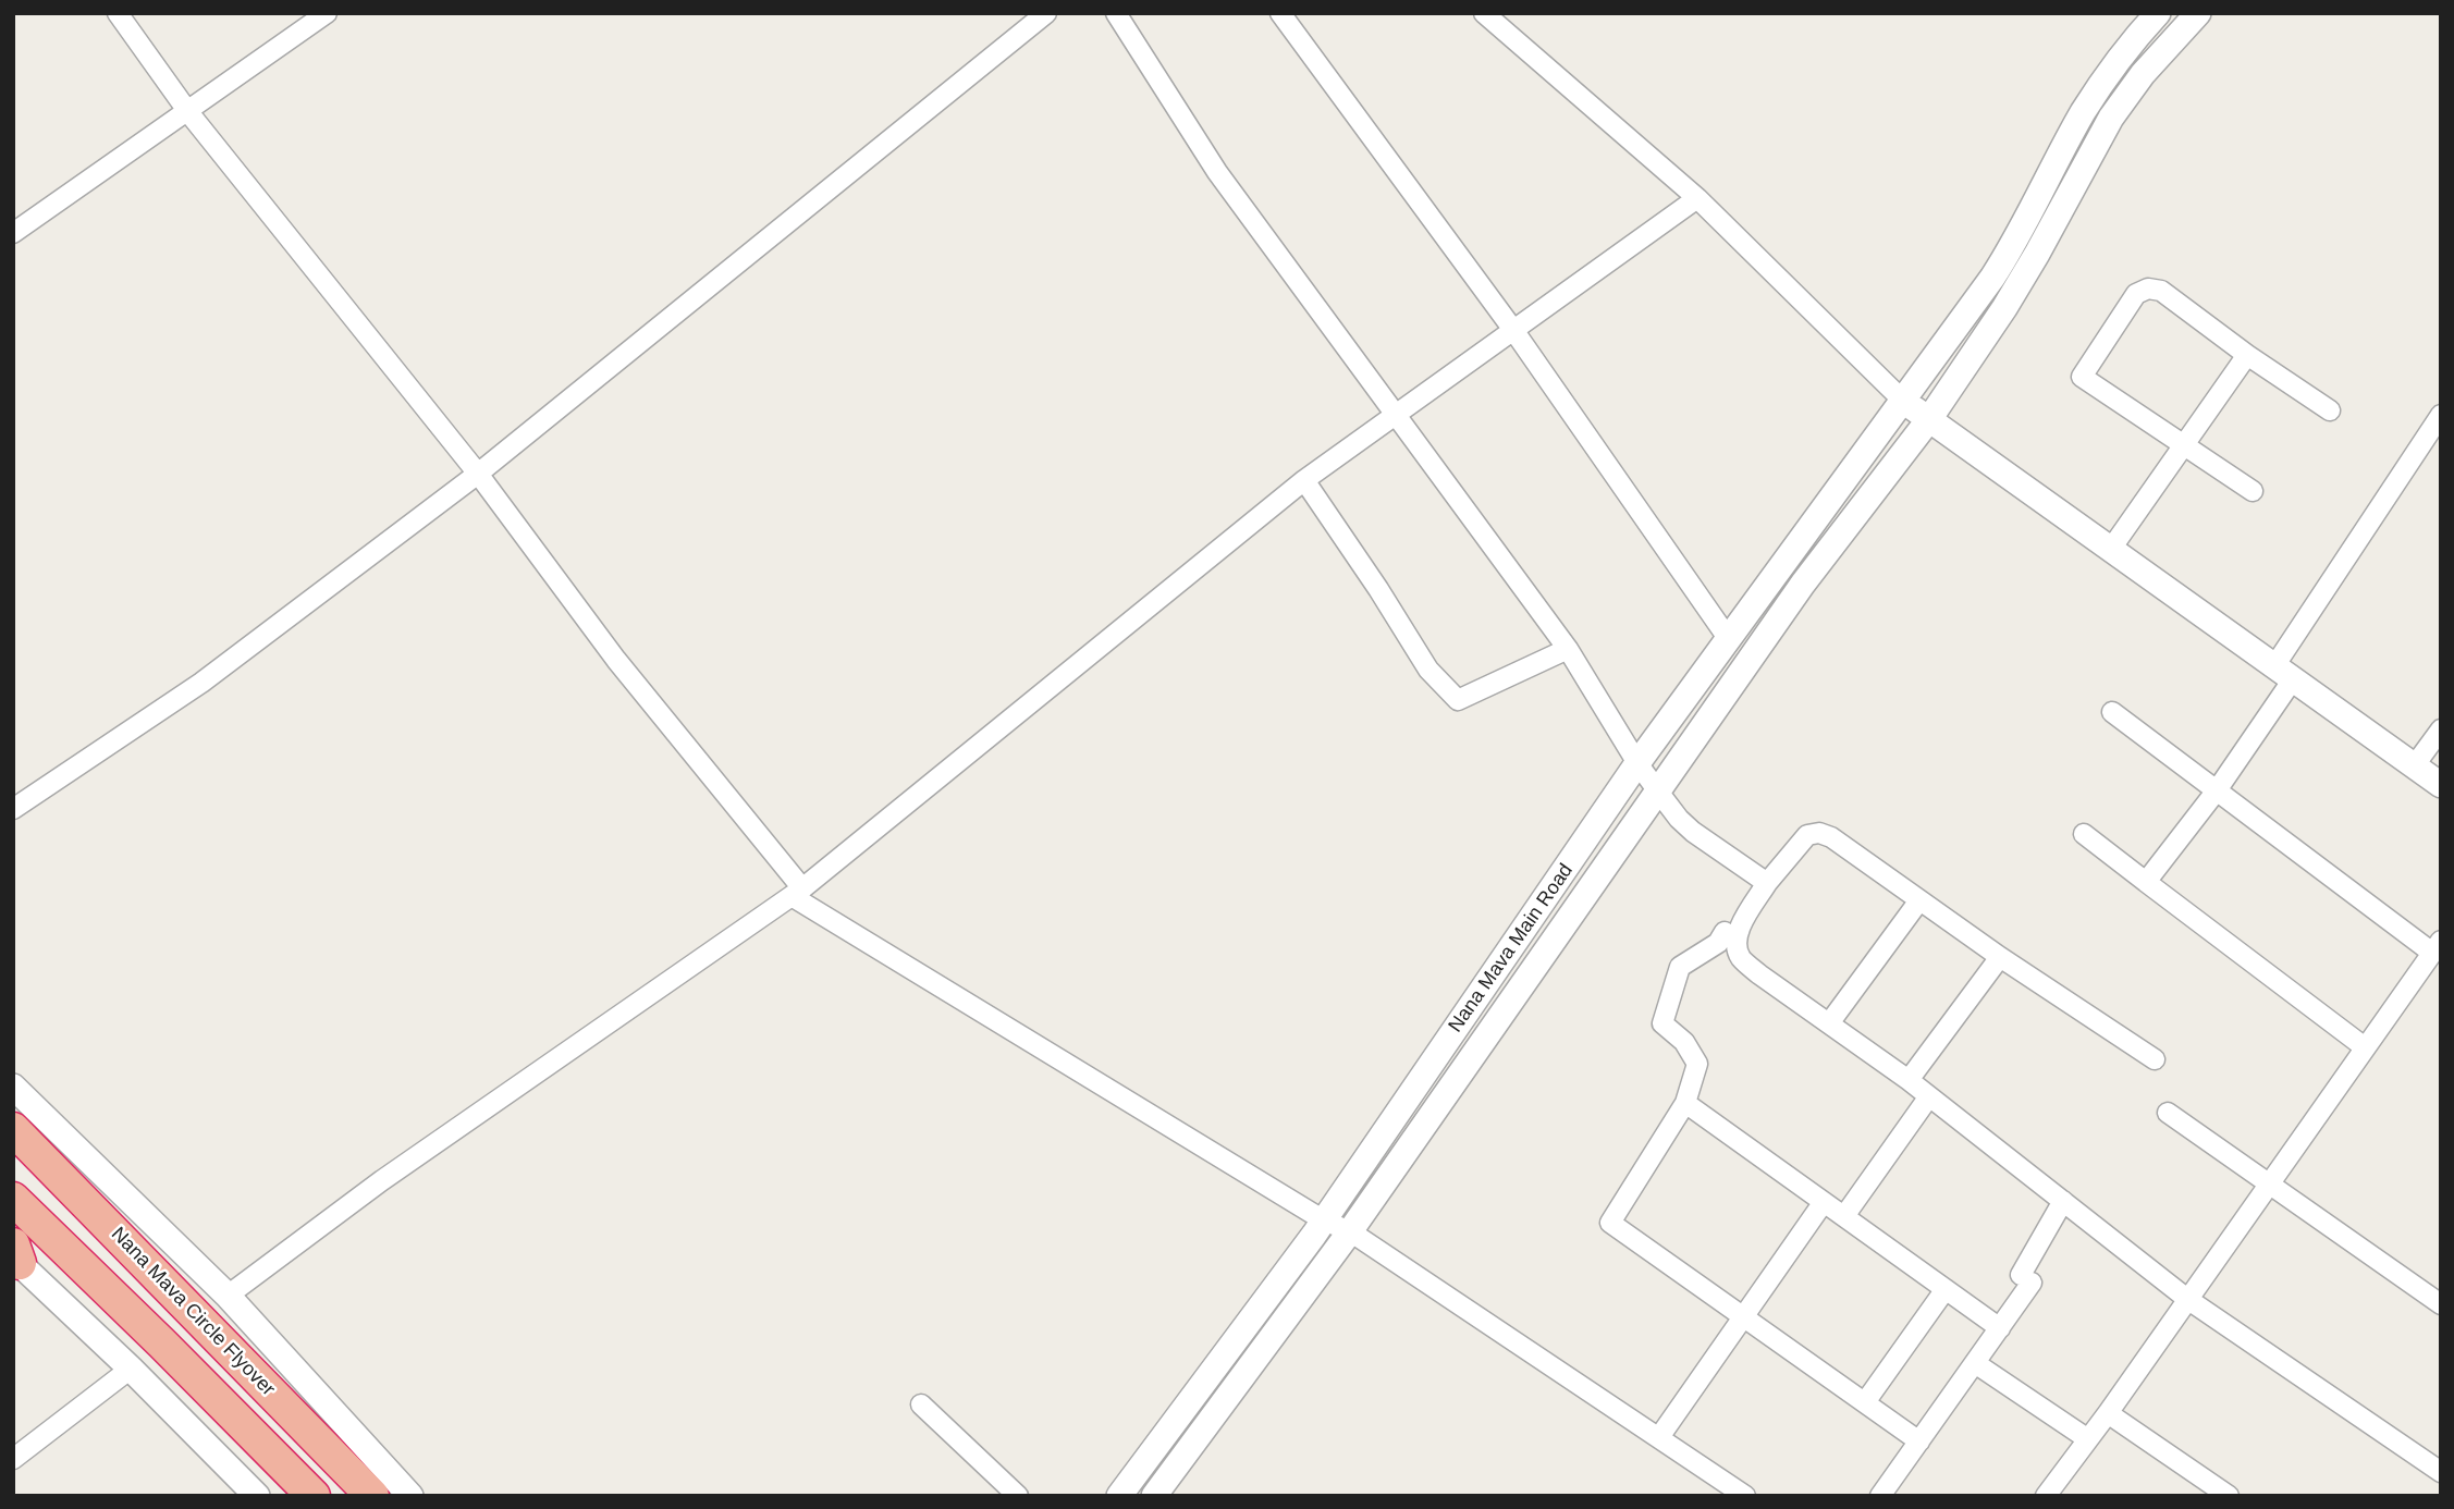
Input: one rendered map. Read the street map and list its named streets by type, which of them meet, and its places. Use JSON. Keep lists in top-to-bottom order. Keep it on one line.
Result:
{"streets":{"highway":["Nana Mava Circle Flyover"],"street":["Nana Mava Main Road"]}}
